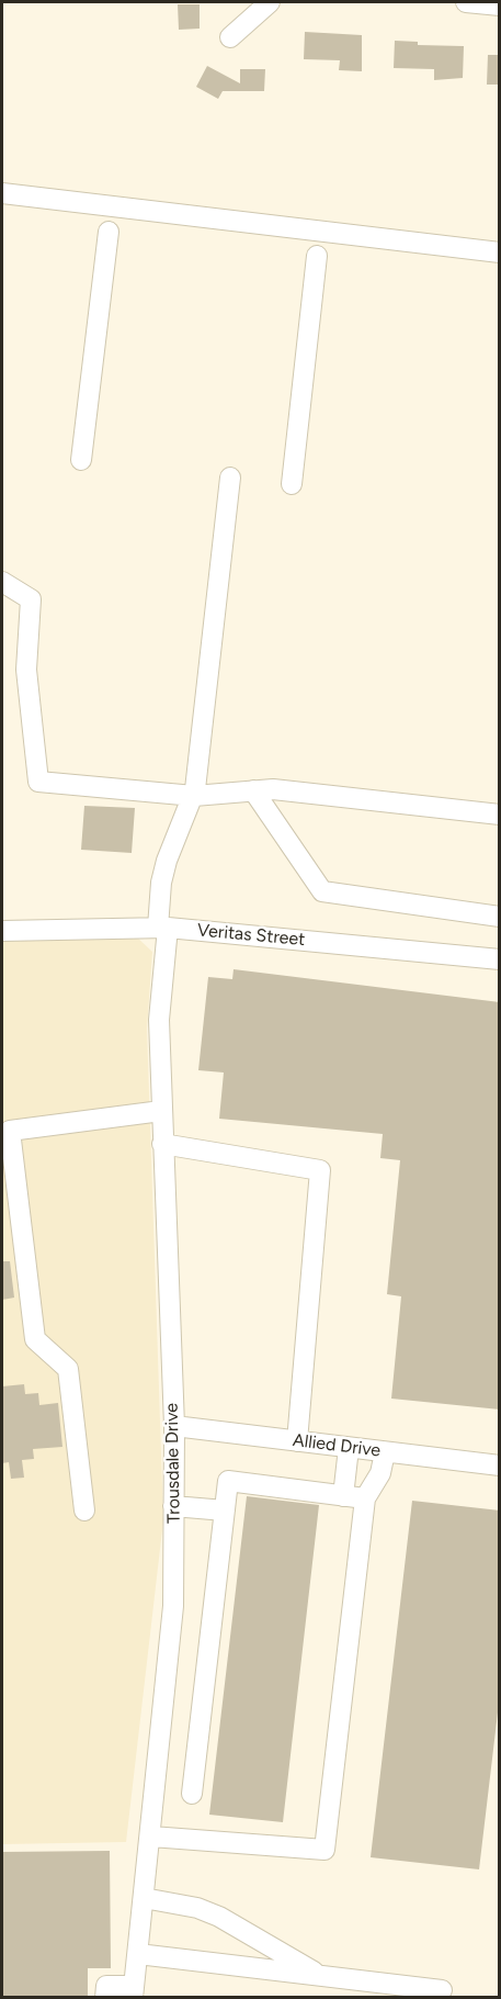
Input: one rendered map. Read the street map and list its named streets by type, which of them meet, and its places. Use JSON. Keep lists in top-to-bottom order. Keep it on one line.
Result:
{"streets":{"street":["Veritas Street","Allied Drive","Trousdale Drive"]},"crossings":[["Veritas Street","Trousdale Drive"],["Allied Drive","Trousdale Drive"]]}
